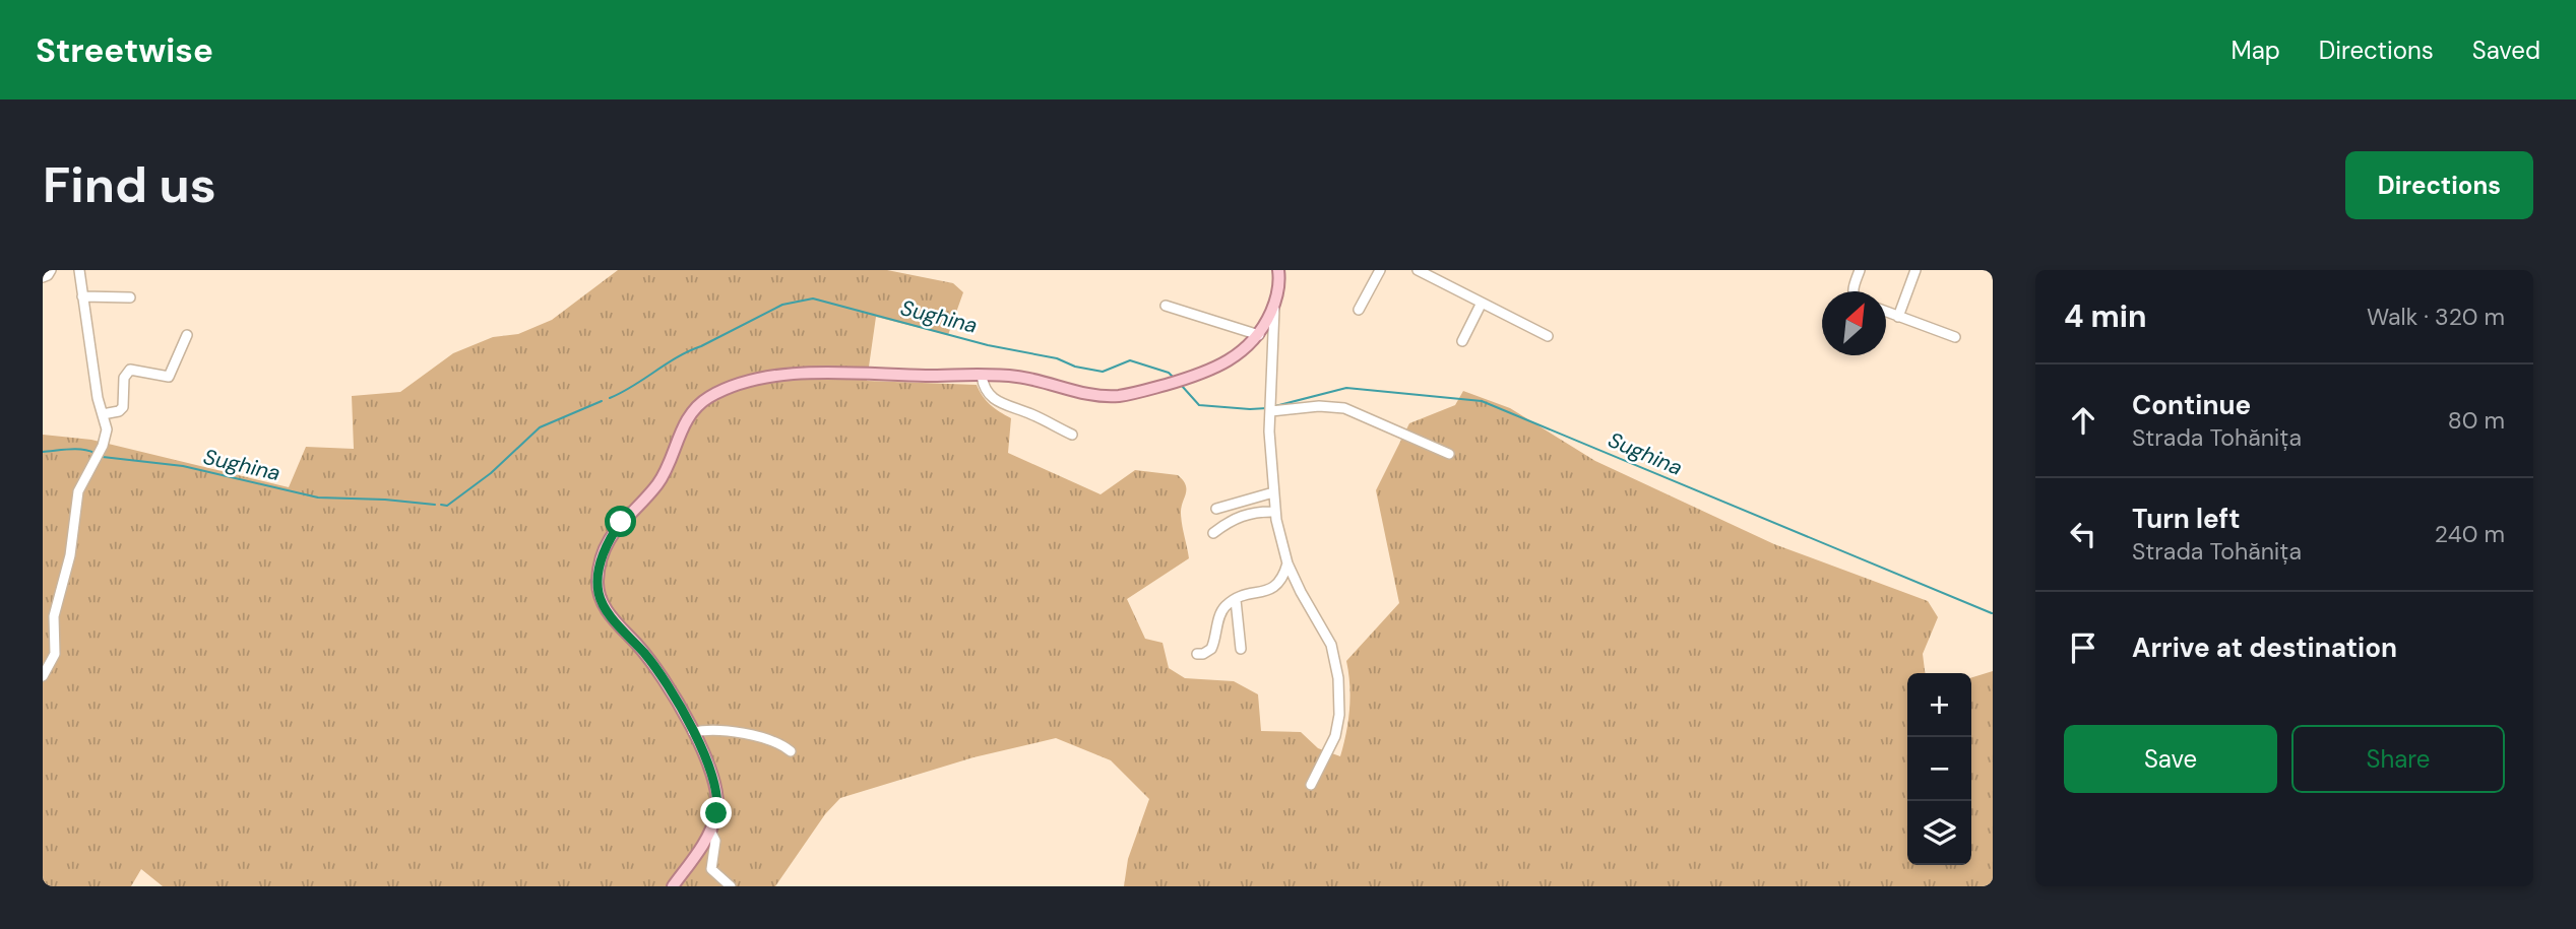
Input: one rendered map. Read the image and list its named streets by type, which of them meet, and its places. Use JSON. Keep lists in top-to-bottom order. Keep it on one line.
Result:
{"water":["Sughina"],"north":"top right","page":{"header":"Streetwise","nav":["Map","Directions","Saved"],"buttons":["Directions",["Save","Share"]],"title":"Find us","heading":["4 min","Walk · 320 m"],"list":[["Continue","Strada Tohănița","80 m"],["Turn left","Strada Tohănița","240 m"],"Arrive at destination"],"map_buttons":["+","−"]}}
